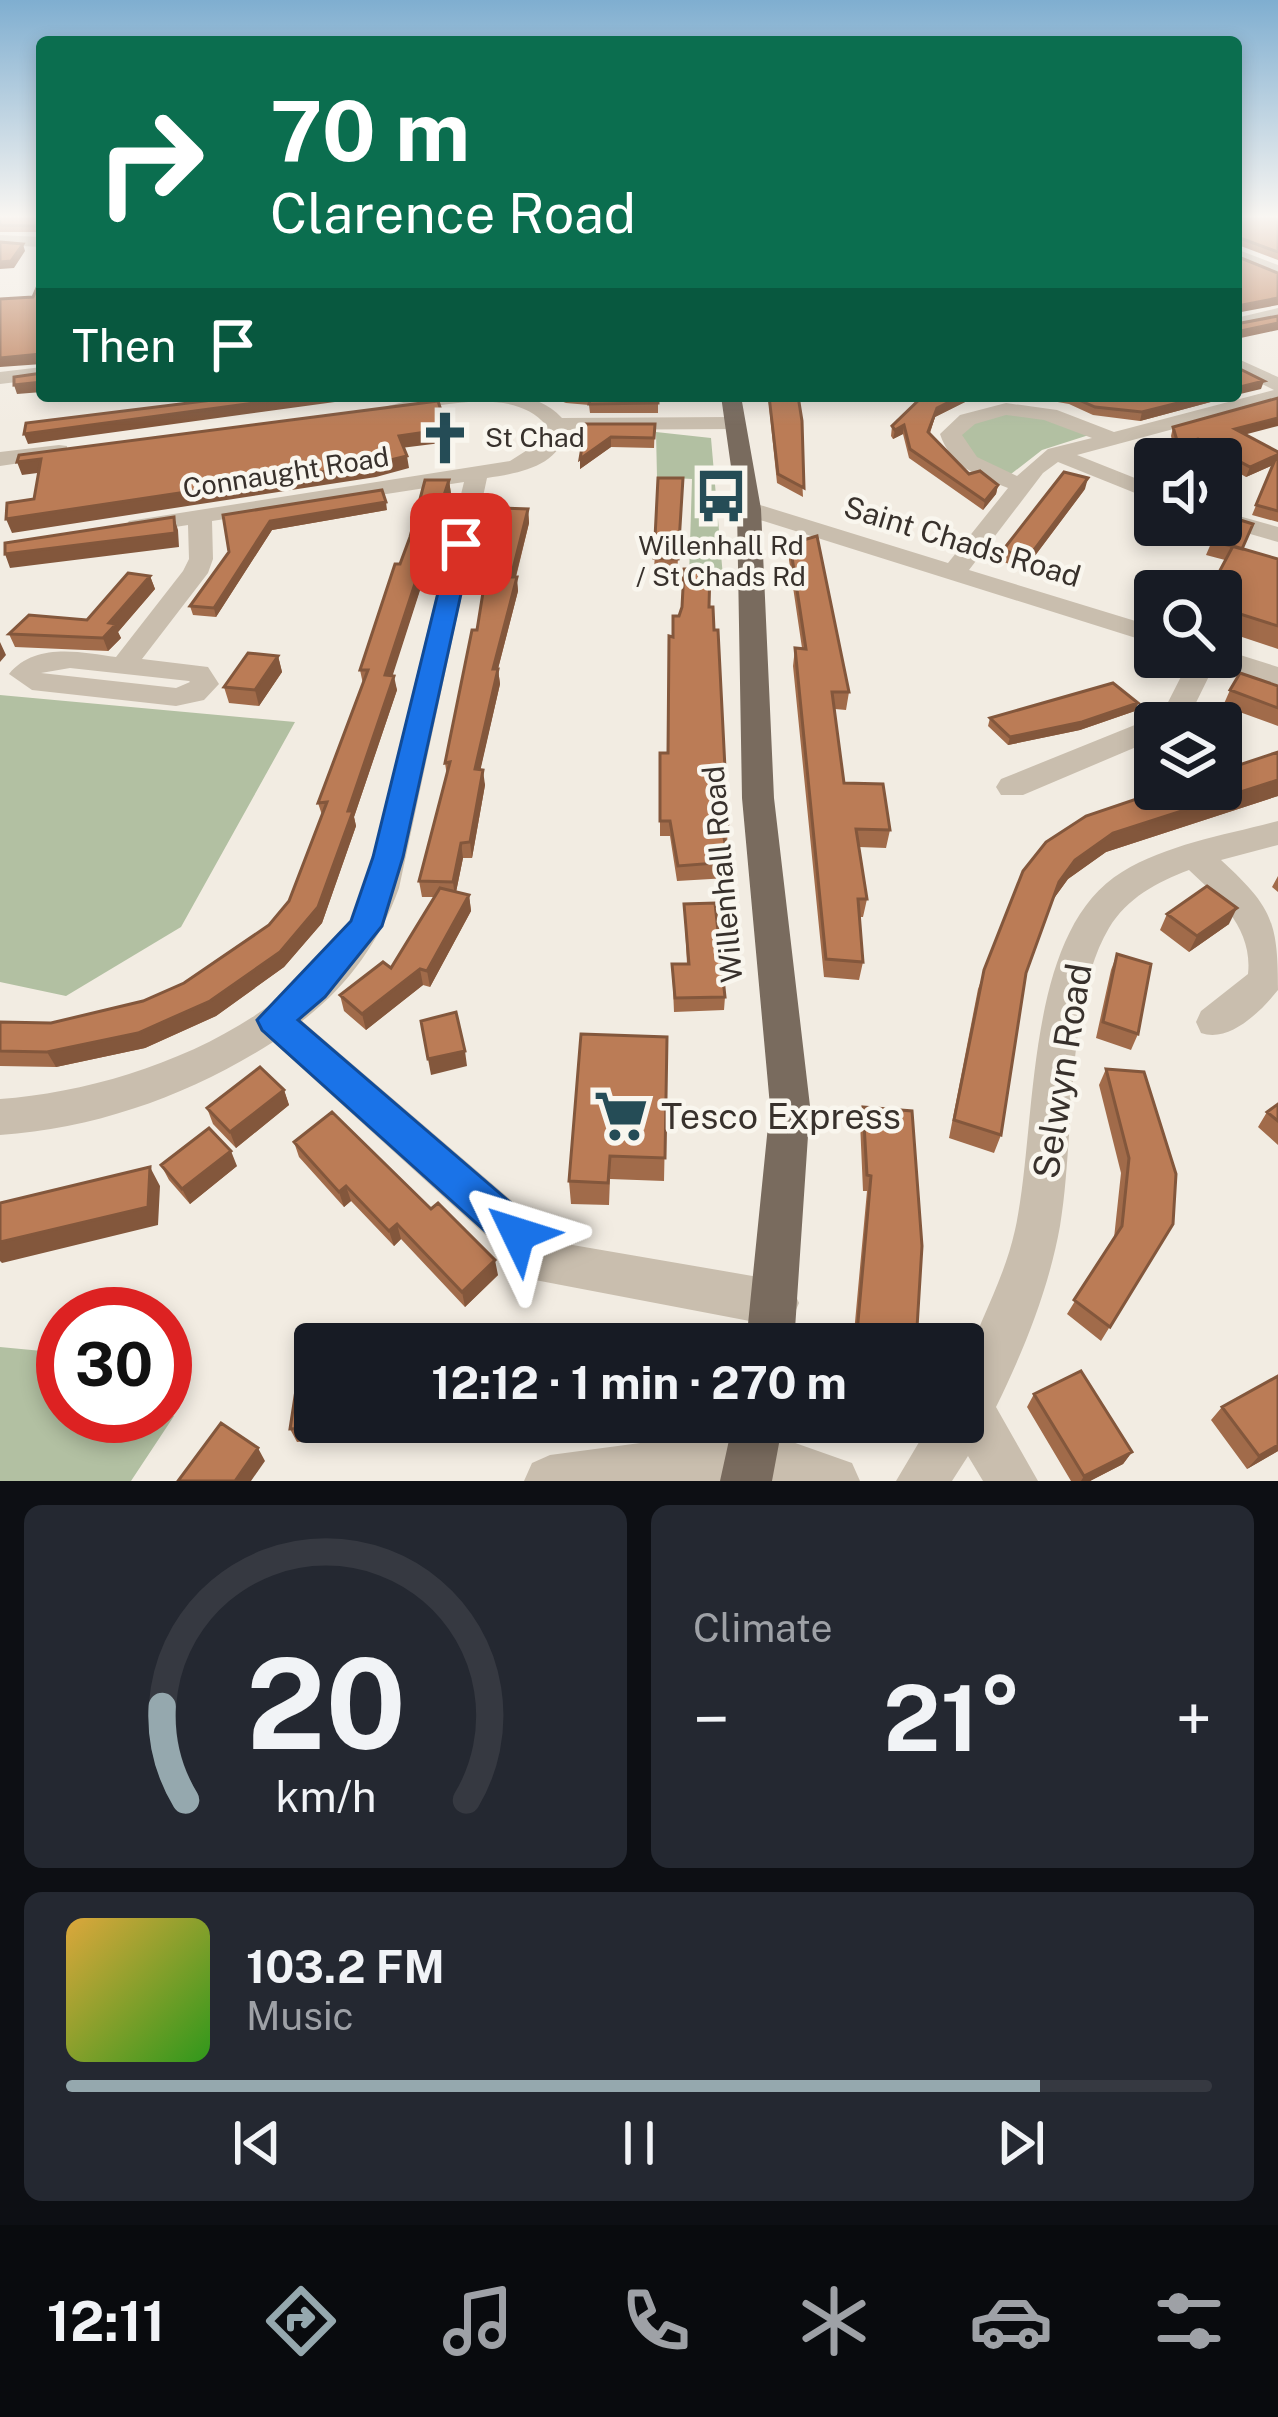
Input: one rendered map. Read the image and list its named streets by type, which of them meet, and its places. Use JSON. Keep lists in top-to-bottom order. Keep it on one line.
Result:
{"streets":{"main road":["Willenhall Road"],"street":["Connaught Road","Saint Chads Road","Selwyn Road"]},"crossings":[["Saint Chads Road","Willenhall Road"]],"places":{"church":["St Chad"],"bus stop":["Willenhall Rd / St Chads Rd"],"supermarket":["Tesco Express"]},"page":{"turn":["70 m","Clarence Road"],"then":"Then","limit":"30","trip":"12:12 · 1 min · 270 m","tile":"Climate","heat":["−","21°","+"],"song":["103.2 FM","Music"],"tabs":"12:11","gauge":["20","km/h"]}}
